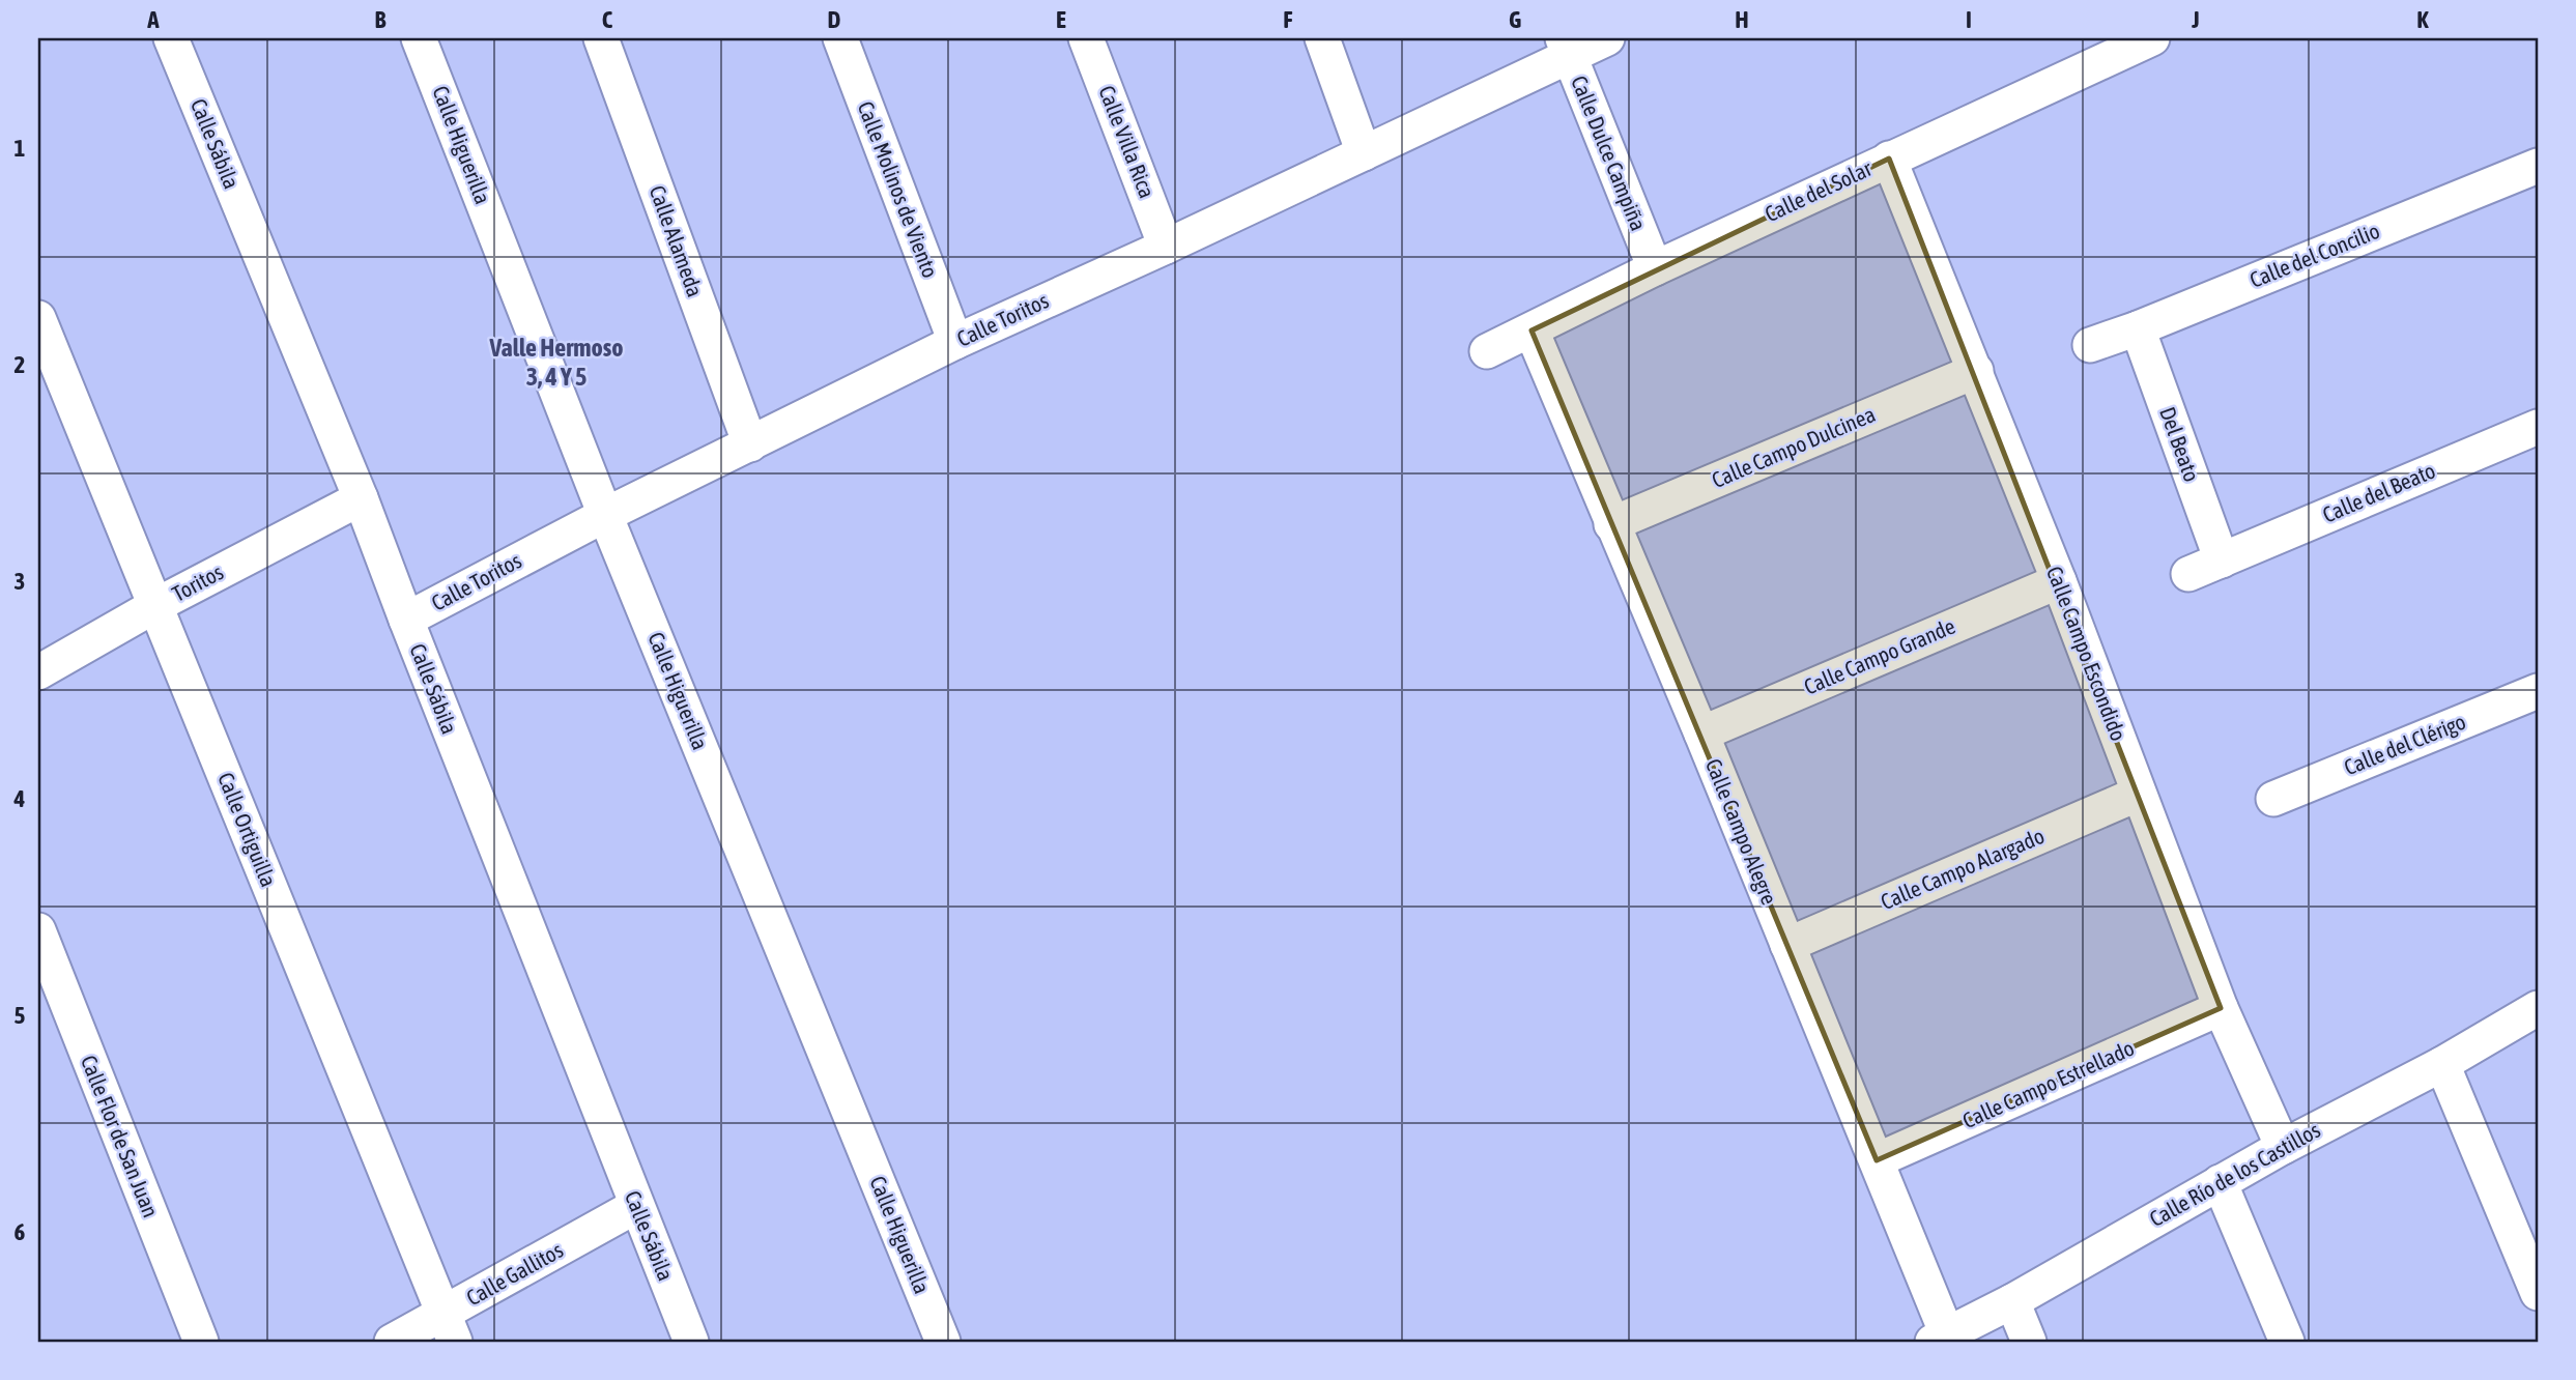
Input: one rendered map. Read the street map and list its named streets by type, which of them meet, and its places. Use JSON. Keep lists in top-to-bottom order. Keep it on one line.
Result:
{"streets":{"street":["Calle Villa Rica","Calle Sábila","Calle Higuerilla","Calle Dulce Campiña","Calle Molinos de Viento","Calle del Solar","Calle Alameda","Calle del Concilio","Calle Toritos","Del Beato","Calle Campo Dulcinea","Calle del Beato","Toritos","Calle Campo Escondido","Calle Campo Grande","Calle del Clérigo","Calle Ortiguilla","Calle Campo Alegre","Calle Campo Alargado","Calle Campo Estrellado","Calle Flor de San Juan","Calle Río de los Castillos","Calle Gallitos"]},"crossings":[["Calle Villa Rica","Calle Toritos"],["Calle Sábila","Calle Toritos"],["Calle Sábila","Toritos"],["Calle Sábila","Calle Gallitos"],["Calle Higuerilla","Calle Toritos"],["Calle Dulce Campiña","Calle del Solar"],["Calle Dulce Campiña","Calle Toritos"],["Calle Molinos de Viento","Calle Toritos"],["Calle del Solar","Calle Campo Escondido"],["Calle del Solar","Calle Campo Alegre"],["Calle Alameda","Calle Toritos"],["Calle del Concilio","Del Beato"],["Del Beato","Calle del Beato"],["Calle Campo Dulcinea","Calle Campo Escondido"],["Calle Campo Dulcinea","Calle Campo Alegre"],["Toritos","Calle Ortiguilla"],["Calle Campo Escondido","Calle Campo Grande"],["Calle Campo Escondido","Calle Campo Alargado"],["Calle Campo Escondido","Calle Campo Estrellado"],["Calle Campo Escondido","Calle Río de los Castillos"],["Calle Campo Grande","Calle Campo Alegre"],["Calle Ortiguilla","Calle Gallitos"],["Calle Campo Alegre","Calle Campo Alargado"],["Calle Campo Alegre","Calle Campo Estrellado"],["Calle Campo Alegre","Calle Río de los Castillos"]],"districts":["Valle Hermoso 3, 4 Y 5"],"grid":{"columns":["A","B","C","D","E","F","G","H","I","J","K"],"rows":["1","2","3","4","5","6"]}}
